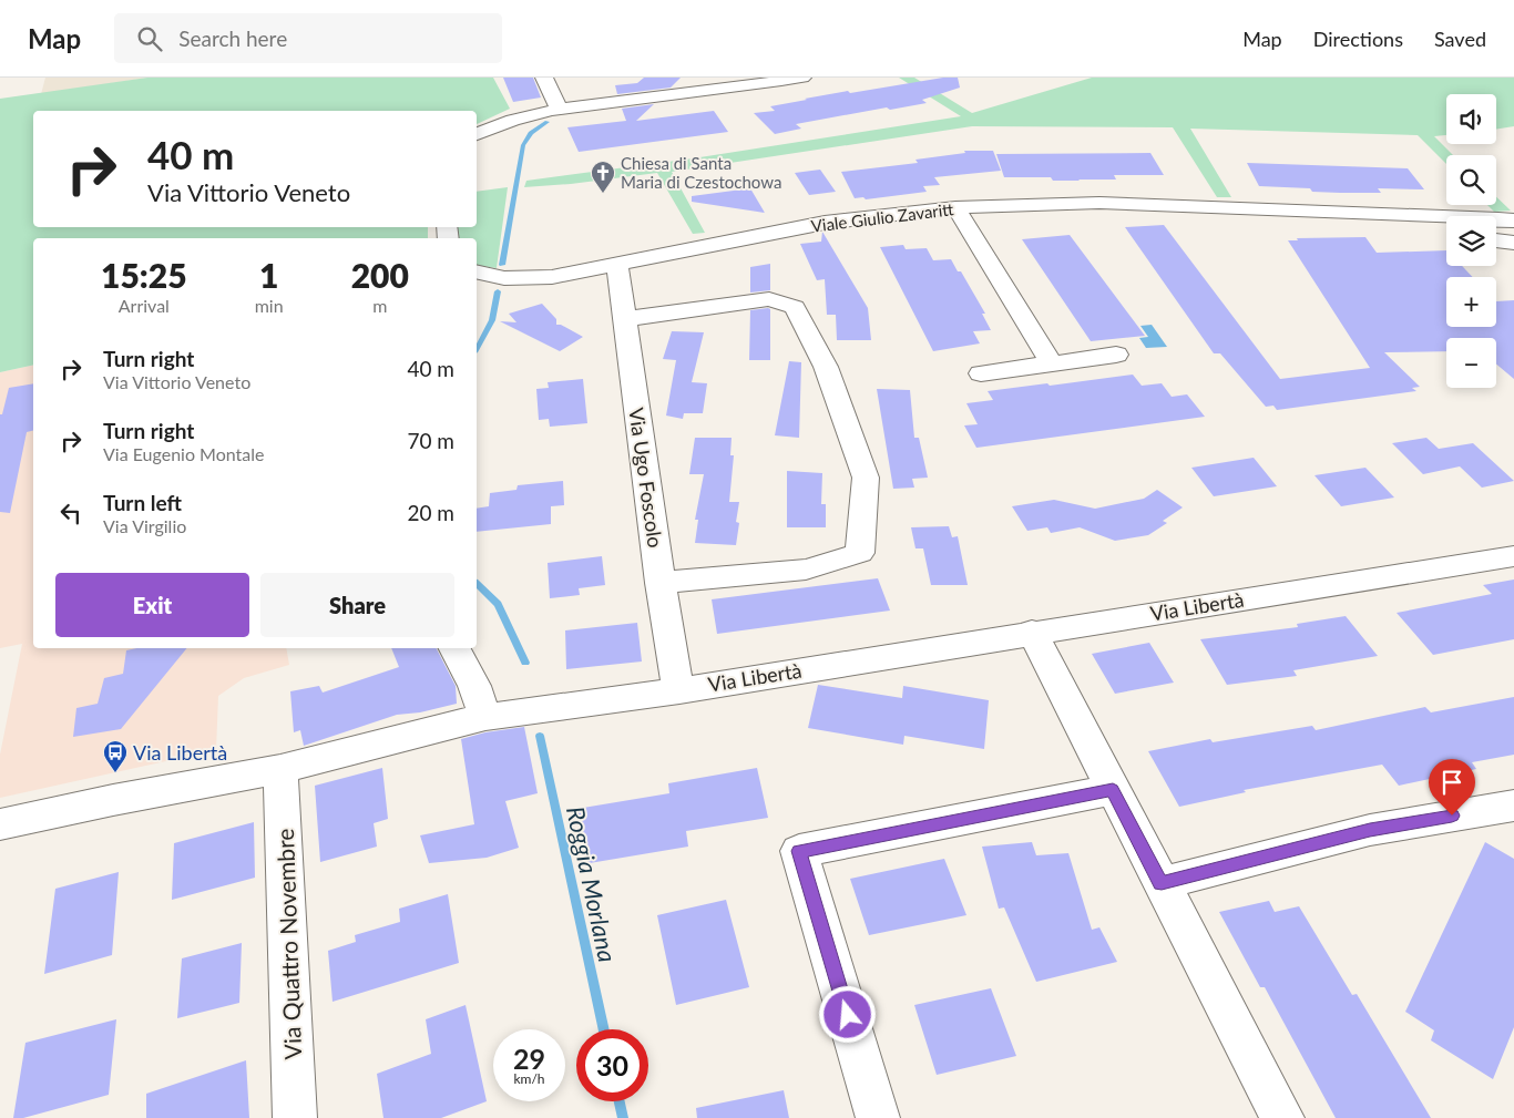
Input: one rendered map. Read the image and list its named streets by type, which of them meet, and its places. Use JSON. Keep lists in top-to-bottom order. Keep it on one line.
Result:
{"streets":{"street":["Viale Giulio Zavaritt","Via Ugo Foscolo","Via Libertà","Via Quattro Novembre"]},"crossings":[["Viale Giulio Zavaritt","Via Ugo Foscolo"],["Via Ugo Foscolo","Via Libertà"],["Via Libertà","Via Quattro Novembre"]],"water":["Roggia Morlana"],"places":{"church":["Chiesa di Santa Maria di Czestochowa"],"bus stop":["Via Libertà"]},"page":{"header":"Map","search":"Search here","nav":["Map","Directions","Saved"],"map_buttons":["+","−"],"turn":["40 m","Via Vittorio Veneto"],"eta":["15:25","Arrival","1","min","200","m"],"list":[{"name":"Turn right","note":"Via Vittorio Veneto","value":"40 m"},{"name":"Turn right","note":"Via Eugenio Montale","value":"70 m"},{"name":"Turn left","note":"Via Virgilio","value":"20 m"}],"buttons":["Exit","Share"],"speed":"29 km/h","limit":"30"}}
